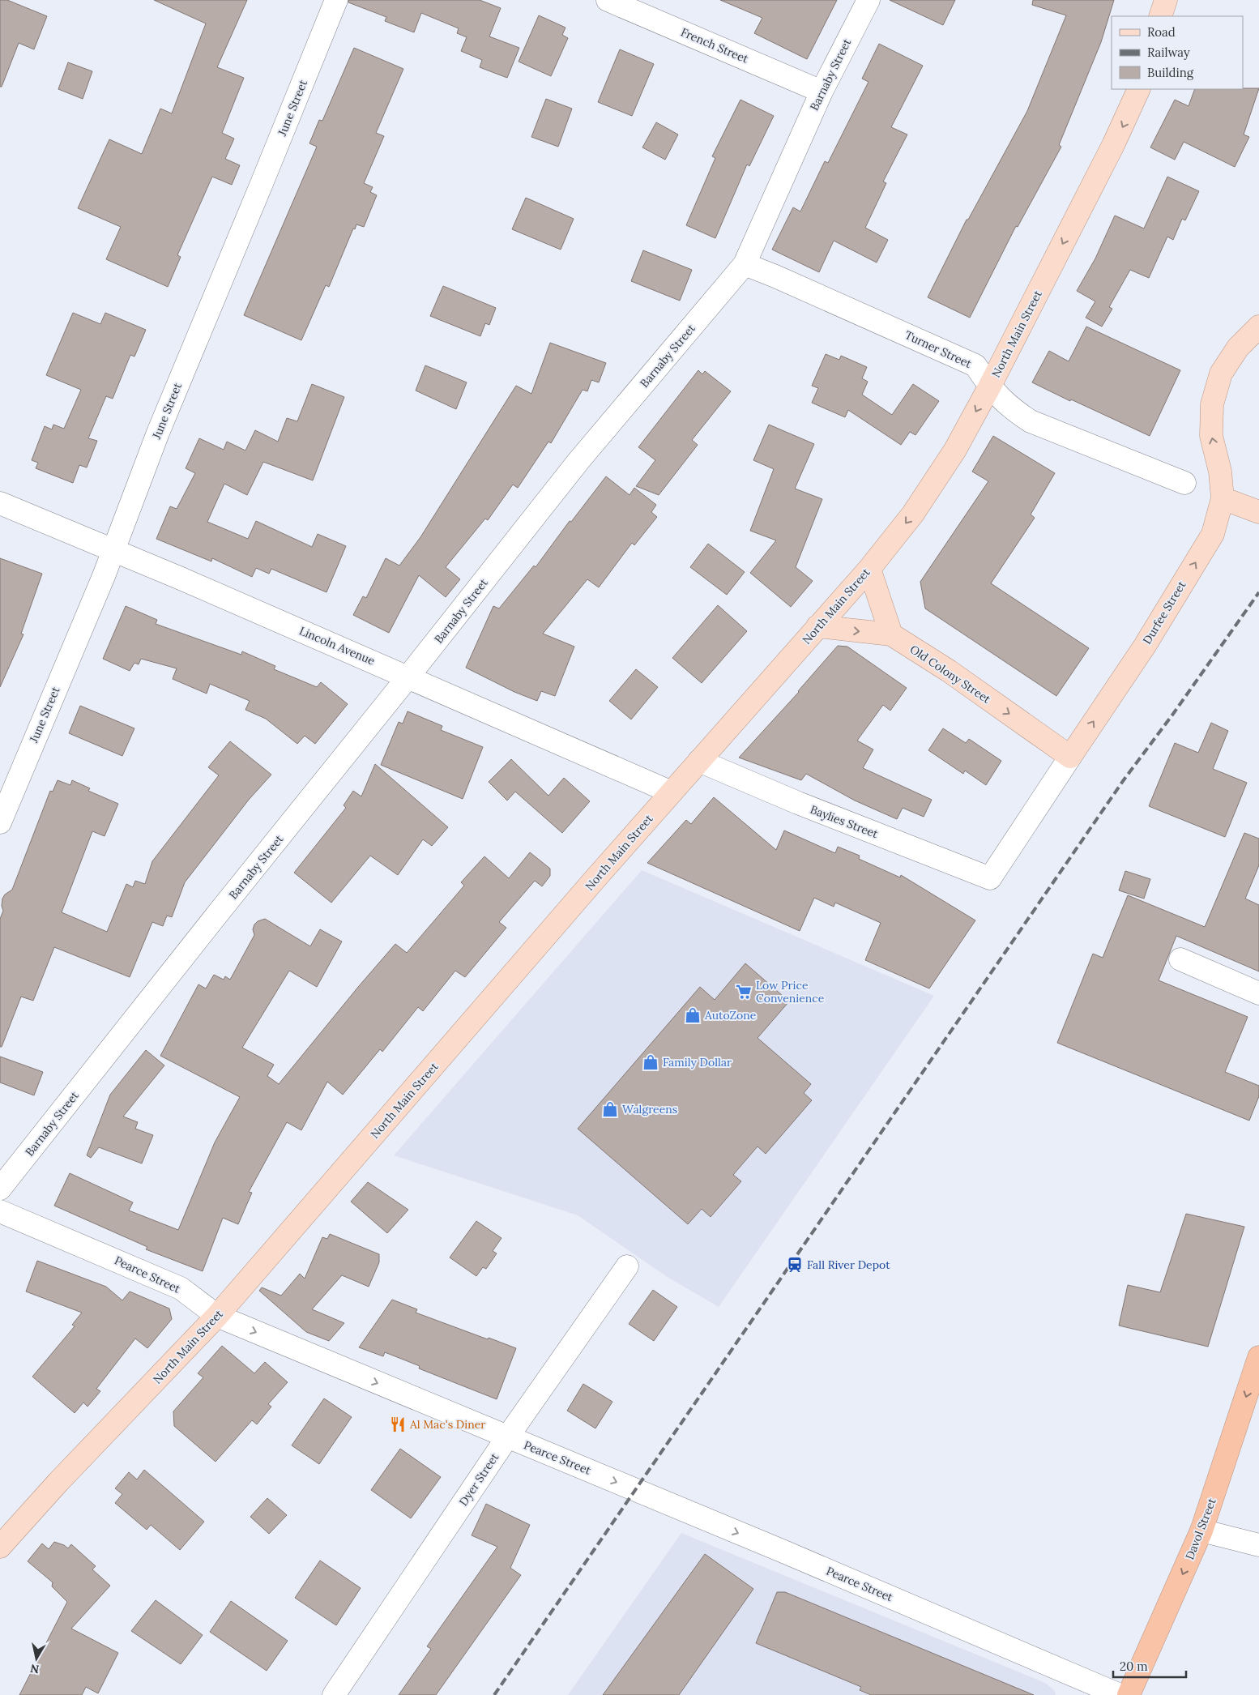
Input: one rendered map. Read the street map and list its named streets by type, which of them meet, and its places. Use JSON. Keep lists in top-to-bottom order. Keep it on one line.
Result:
{"streets":{"highway":["Davol Street"],"main road":["North Main Street","Durfee Street","Old Colony Street"],"street":["French Street","Barnaby Street","June Street","Turner Street","Lincoln Avenue","Baylies Street","Pearce Street","Dyer Street"]},"crossings":[["French Street","Barnaby Street"],["Barnaby Street","Turner Street"],["Barnaby Street","Lincoln Avenue"],["June Street","Lincoln Avenue"],["North Main Street","Turner Street"],["North Main Street","Lincoln Avenue"],["North Main Street","Old Colony Street"],["North Main Street","Baylies Street"],["North Main Street","Pearce Street"],["Durfee Street","Old Colony Street"],["Durfee Street","Baylies Street"],["Pearce Street","Dyer Street"]],"one_way":["Durfee Street","Old Colony Street","Pearce Street","Davol Street"],"places":{"supermarket":["Low Price Convenience"],"shop":["AutoZone","Family Dollar","Walgreens"],"station":["Fall River Depot"],"restaurant":["Al Mac's Diner"]},"legend":["Road","Railway","Building"],"scale_bar":"20 m","north":"bottom"}
